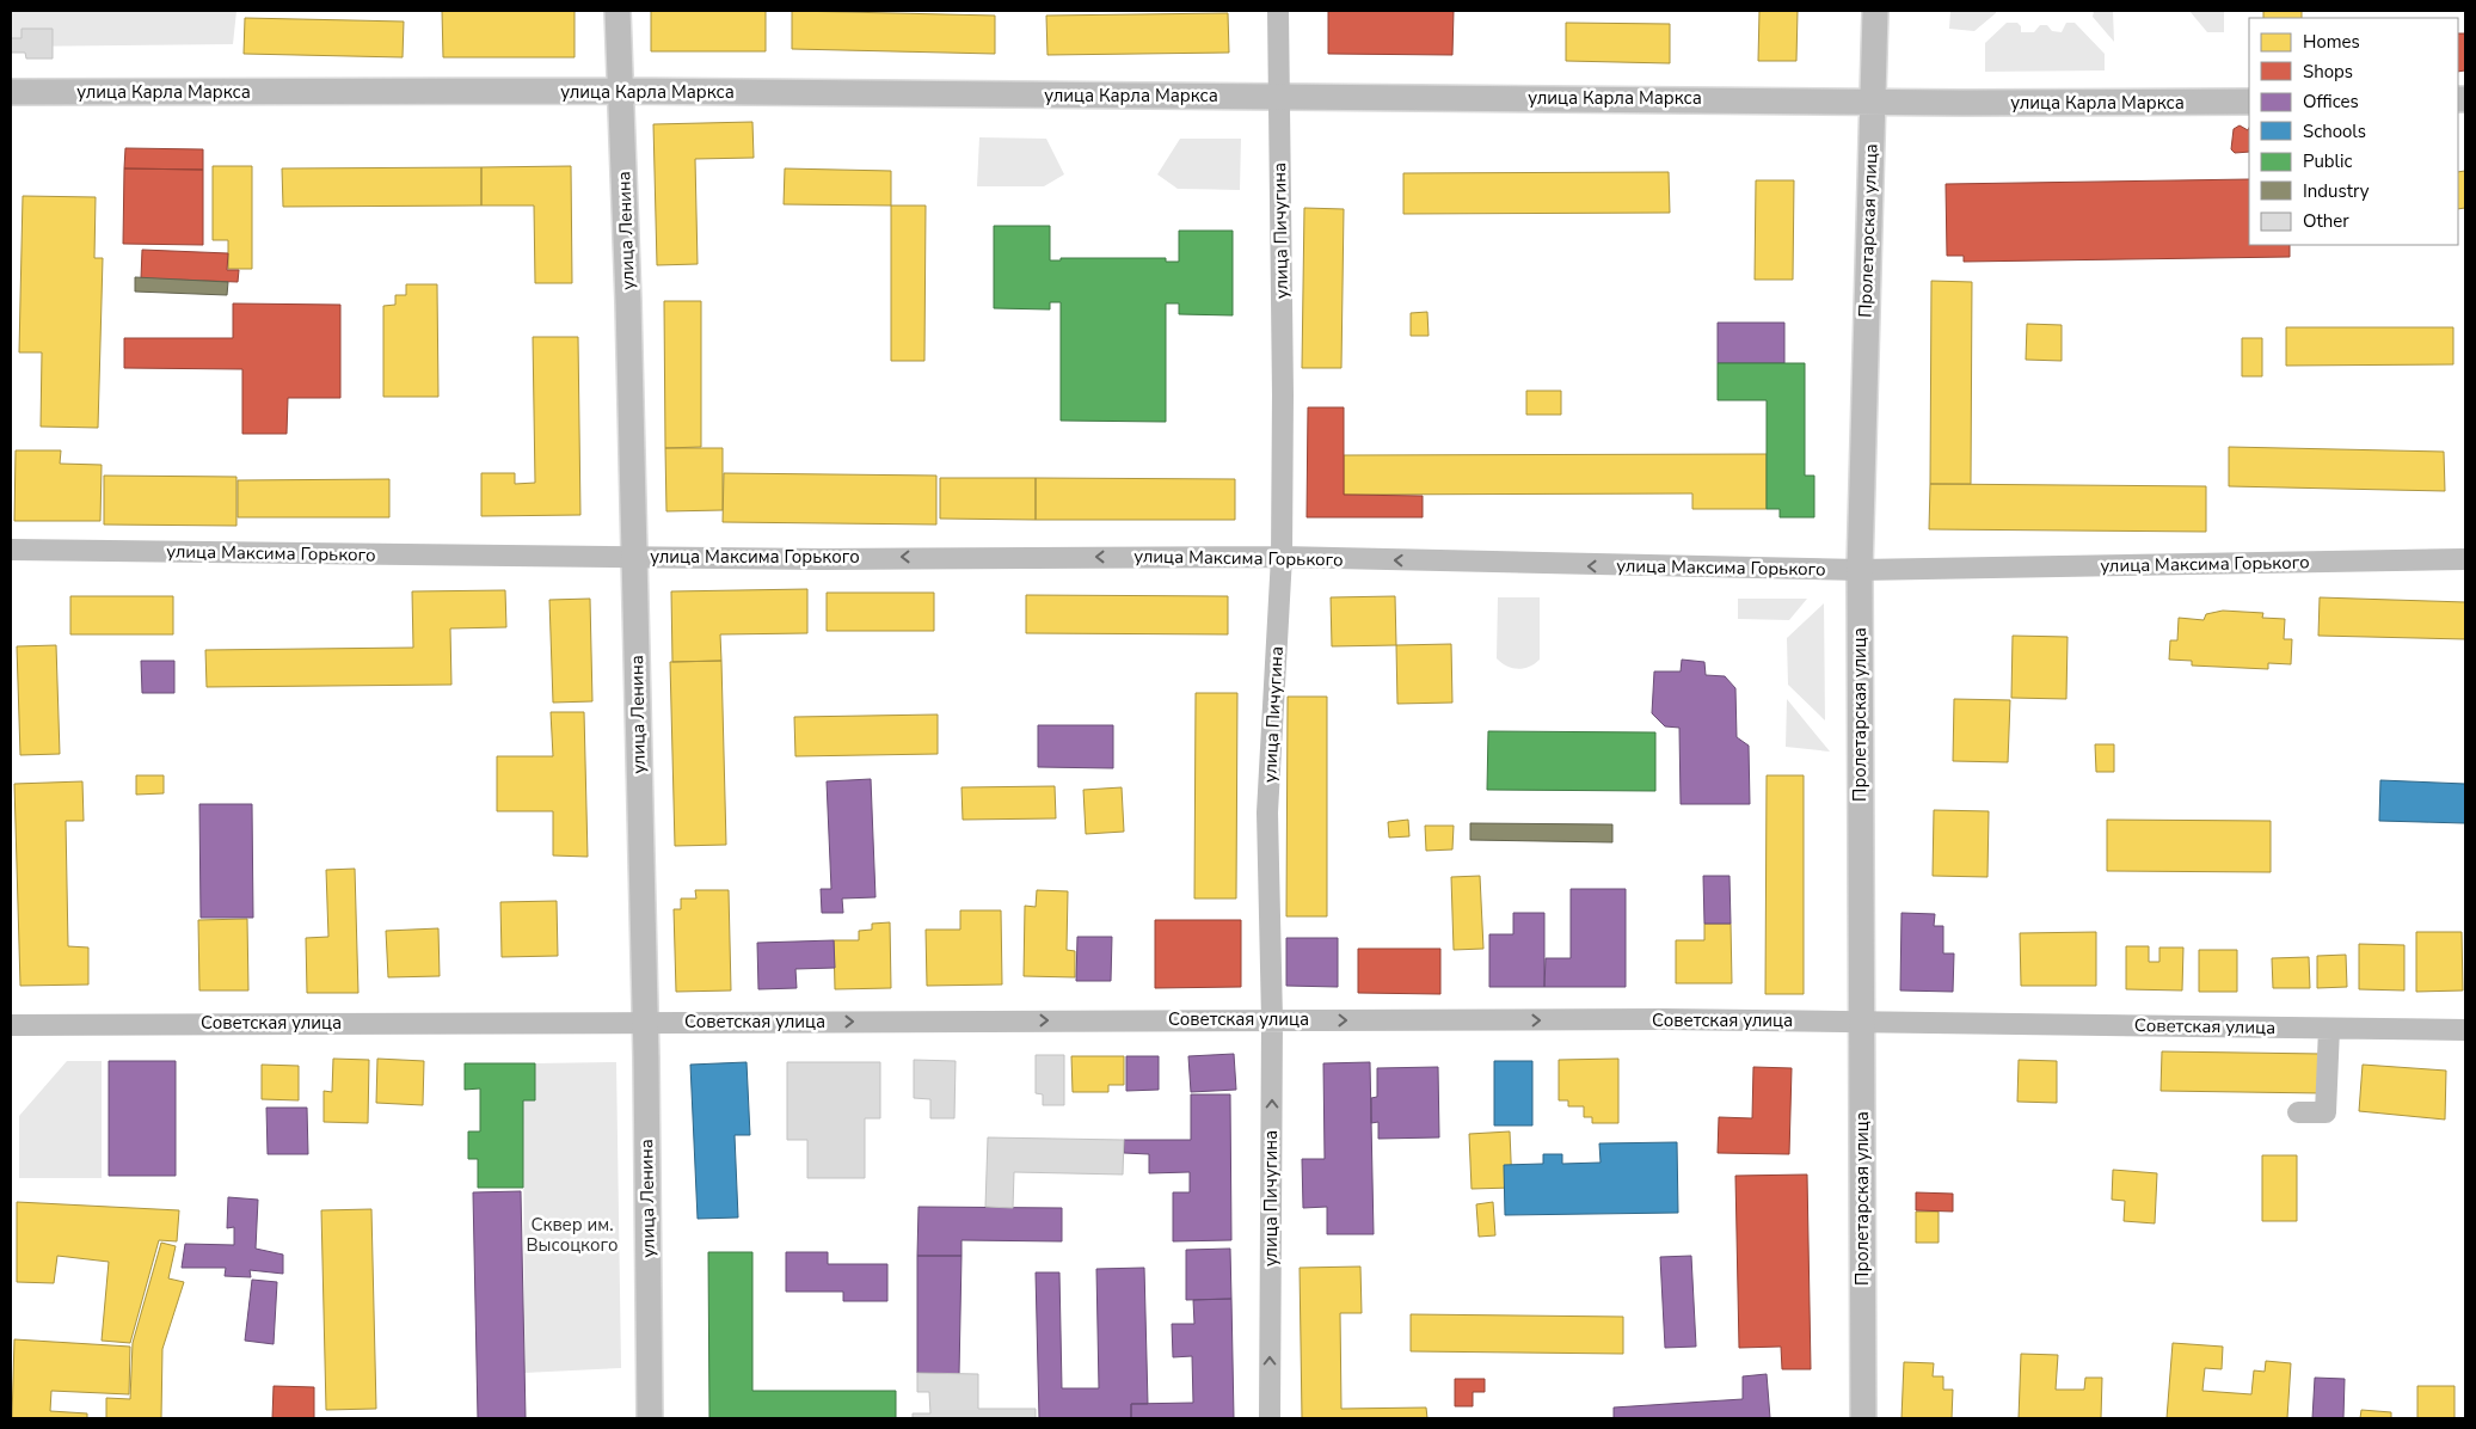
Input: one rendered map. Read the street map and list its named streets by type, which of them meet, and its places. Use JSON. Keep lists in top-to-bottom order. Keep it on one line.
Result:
{"streets":{"main road":["улица Карла Маркса","улица Ленина","Пролетарская улица"],"street":["улица Пичугина","улица Максима Горького","Советская улица"]},"crossings":[["улица Карла Маркса","улица Ленина"],["улица Карла Маркса","улица Пичугина"],["улица Карла Маркса","Пролетарская улица"],["улица Ленина","улица Максима Горького"],["улица Ленина","Советская улица"],["улица Пичугина","улица Максима Горького"],["улица Пичугина","Советская улица"],["Пролетарская улица","улица Максима Горького"],["Пролетарская улица","Советская улица"]],"one_way":["улица Максима Горького","Советская улица"],"parks":["Сквер им. Высоцкого"],"legend":["Homes","Shops","Offices","Schools","Public","Industry","Other"]}
